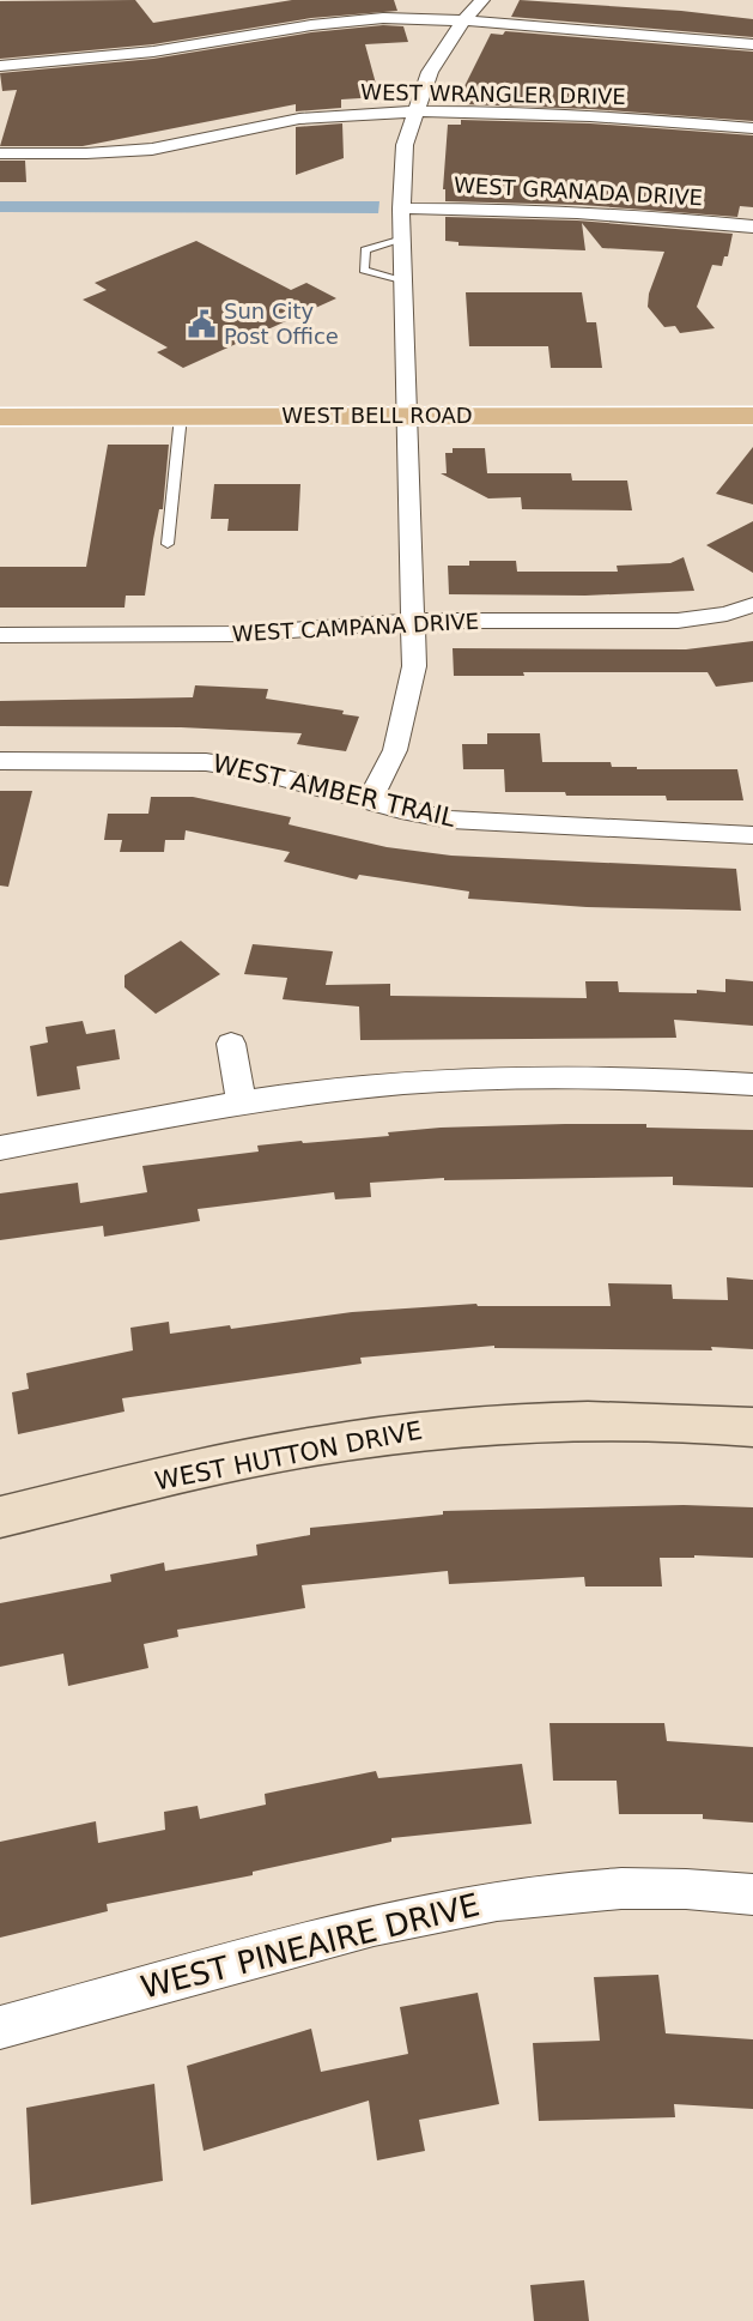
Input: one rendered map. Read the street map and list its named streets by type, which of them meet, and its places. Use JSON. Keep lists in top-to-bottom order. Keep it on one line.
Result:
{"streets":{"main road":["WEST BELL ROAD"],"street":["WEST WRANGLER DRIVE","WEST GRANADA DRIVE","WEST CAMPANA DRIVE","WEST AMBER TRAIL","WEST HUTTON DRIVE","WEST PINEAIRE DRIVE"]},"places":{"public building":["Sun City Post Office"]}}
